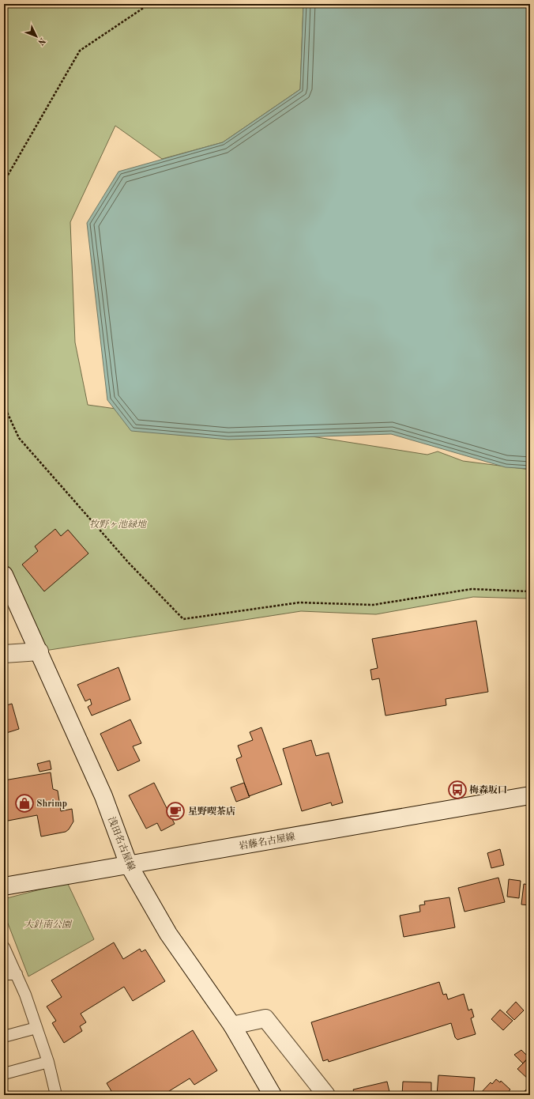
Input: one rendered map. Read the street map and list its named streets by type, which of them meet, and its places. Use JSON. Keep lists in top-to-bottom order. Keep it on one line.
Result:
{"streets":{"main road":["岩藤名古屋線","浅田名古屋線"]},"crossings":[["岩藤名古屋線","浅田名古屋線"]],"parks":["牧野ヶ池緑地","大針南公園"],"places":{"bus stop":["梅森坂口"],"shop":["Shrimp"],"cafe":["星野喫茶店"]},"north":"bottom right"}
